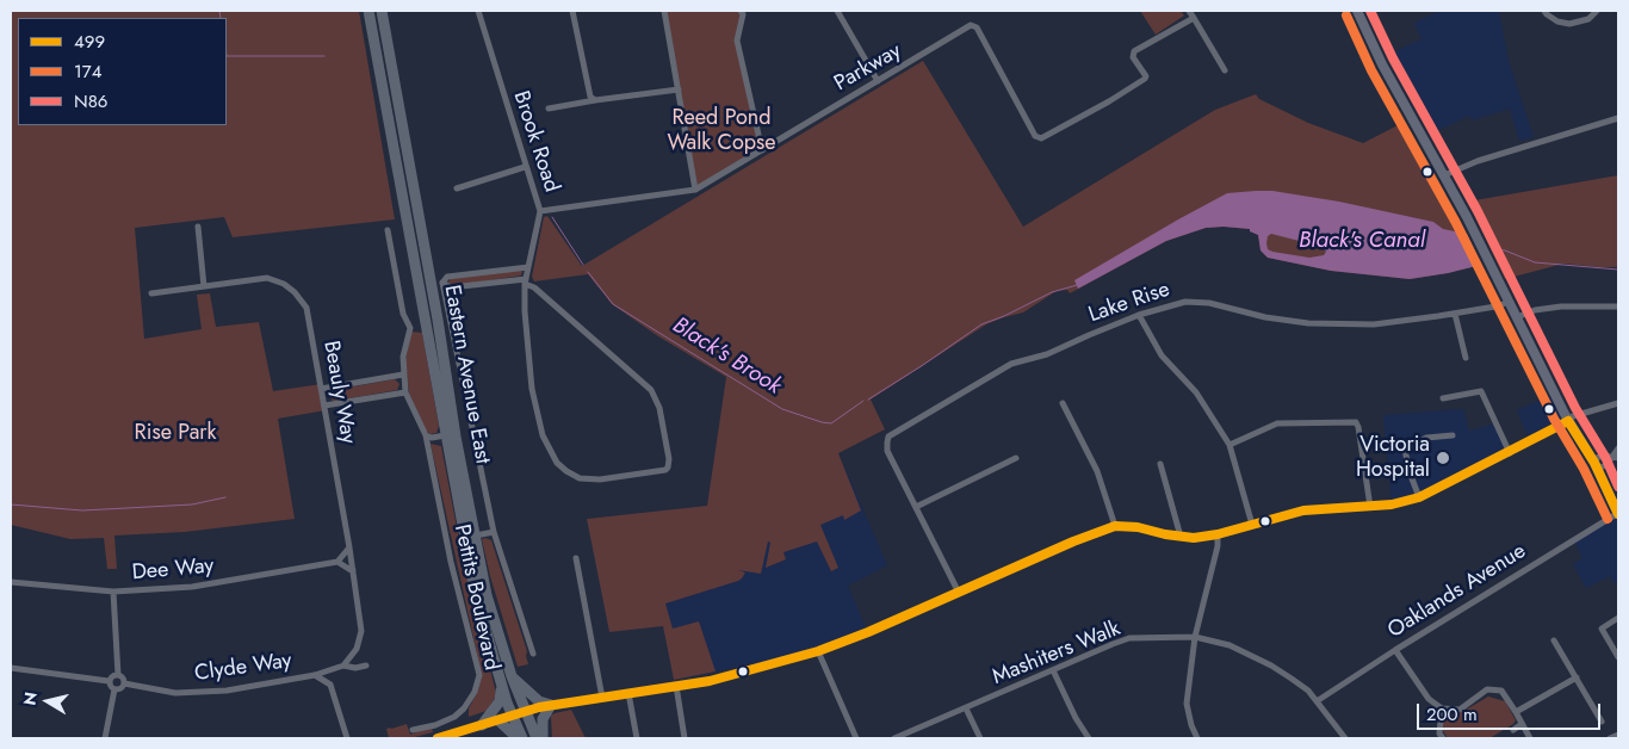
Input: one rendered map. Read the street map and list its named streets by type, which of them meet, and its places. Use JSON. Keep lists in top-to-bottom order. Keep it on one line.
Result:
{"streets":{"highway":["Eastern Avenue East"],"street":["Parkway","Brook Road","Lake Rise","Beauly Way","Dee Way","Oaklands Avenue","Pettits Boulevard","Mashiters Walk","Clyde Way"]},"crossings":[["Parkway","Brook Road"],["Eastern Avenue East","Pettits Boulevard"],["Beauly Way","Clyde Way"],["Oaklands Avenue","Mashiters Walk"]],"water":["Black's Canal","Black's Brook"],"parks":["Reed Pond Walk Copse","Rise Park"],"places":["Victoria Hospital"],"lines":["transit line N86","transit line 174","transit line 499"],"legend":["499","174","N86"],"scale_bar":"200 m","north":"left"}
